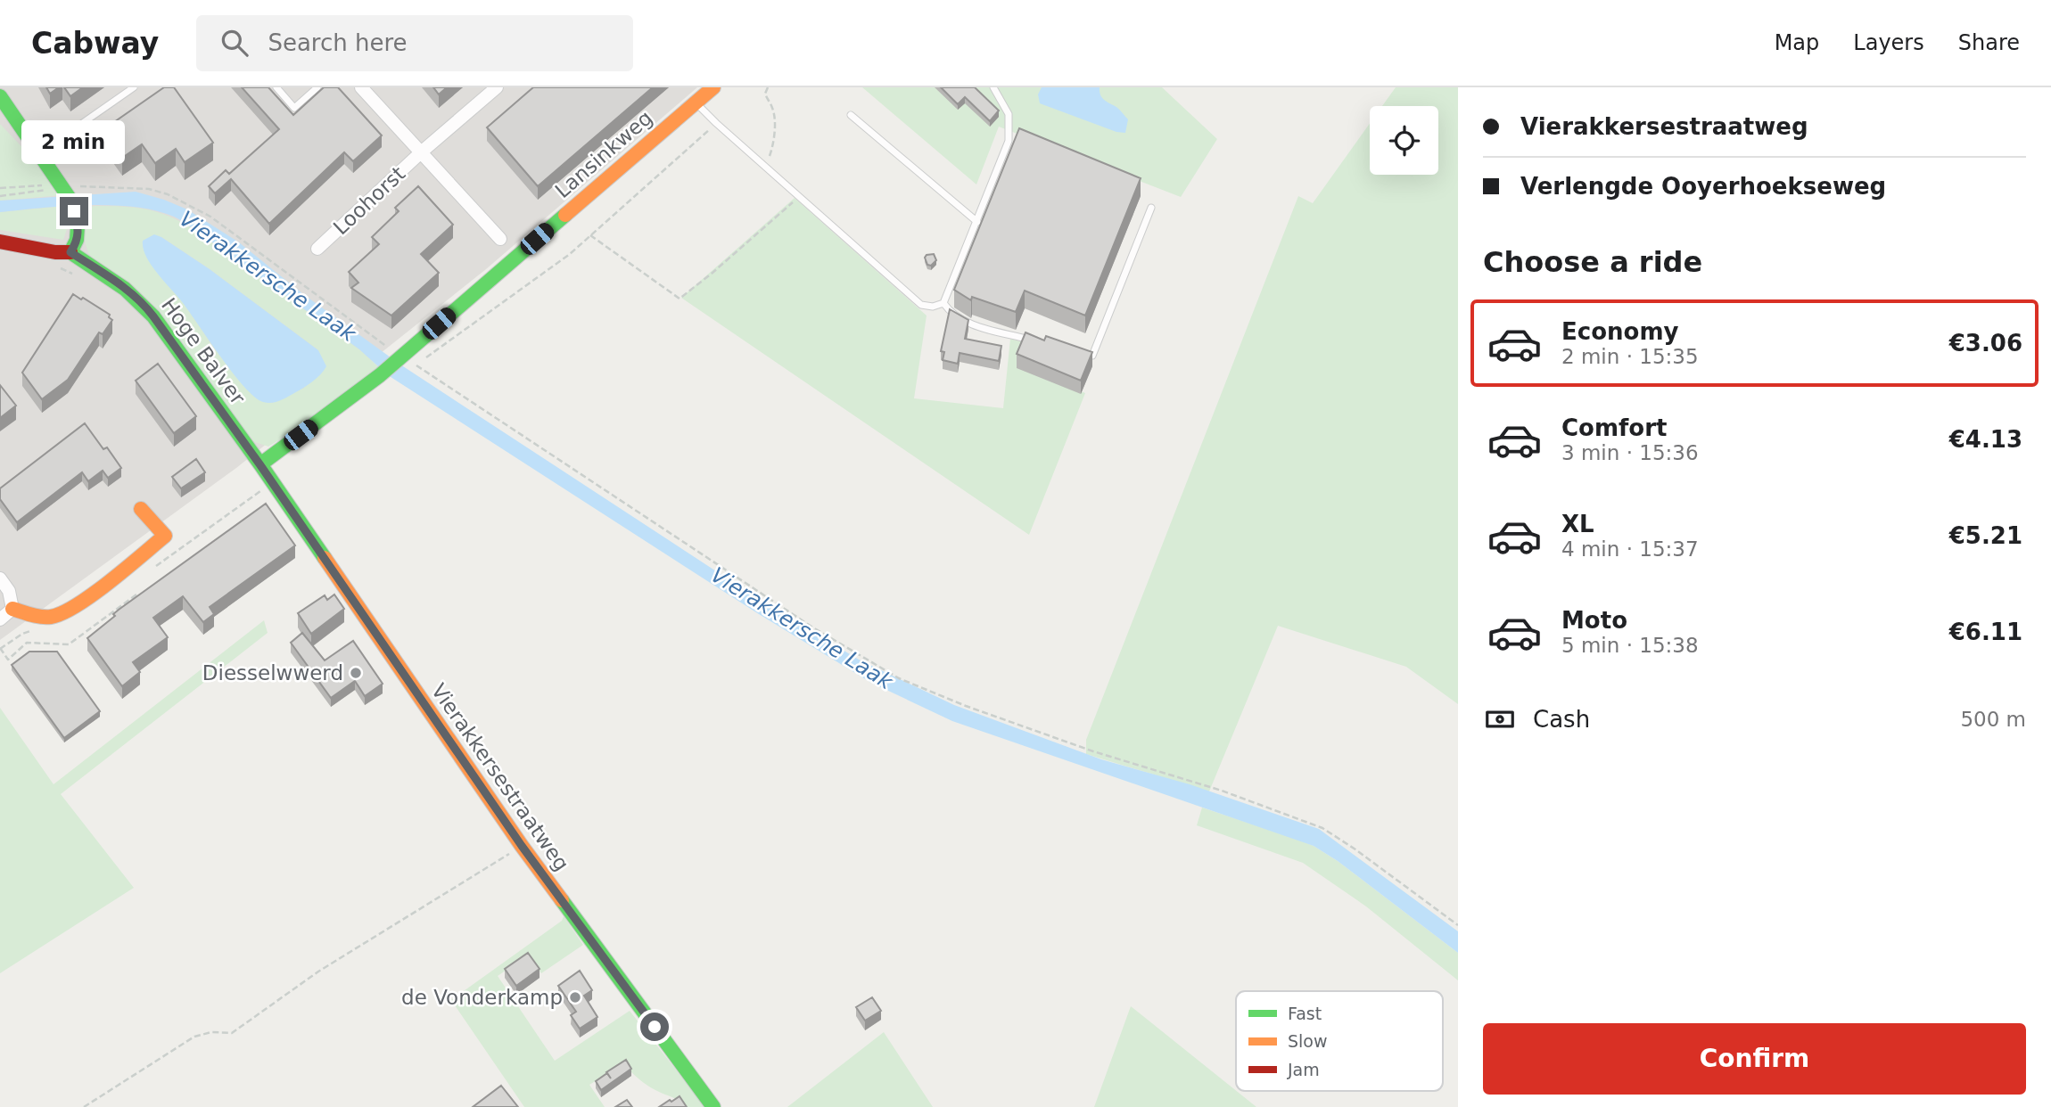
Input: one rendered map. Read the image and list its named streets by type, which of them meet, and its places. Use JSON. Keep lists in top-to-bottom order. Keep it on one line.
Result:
{"streets":{"street":["Lansinkweg","Loohorst","Hoge Balver","Vierakkersestraatweg"]},"crossings":[["Lansinkweg","Hoge Balver"],["Lansinkweg","Vierakkersestraatweg"],["Hoge Balver","Vierakkersestraatweg"]],"water":["Vierakkersche Laak"],"places":["Diesselwwerd","de Vonderkamp"],"legend":["Fast","Slow","Jam"],"page":{"header":"Cabway","search":"Search here","nav":["Map","Layers","Share"],"banner":["Vierakkersestraatweg","Verlengde Ooyerhoekseweg"],"bubble":"2 min","heading":"Choose a ride","list":[{"name":"Economy","note":"2 min · 15:35","value":"€3.06"},{"name":"Comfort","note":"3 min · 15:36","value":"€4.13"},{"name":"XL","note":"4 min · 15:37","value":"€5.21"},{"name":"Moto","note":"5 min · 15:38","value":"€6.11"}],"pay":["Cash","500 m"],"buttons":"Confirm"}}
